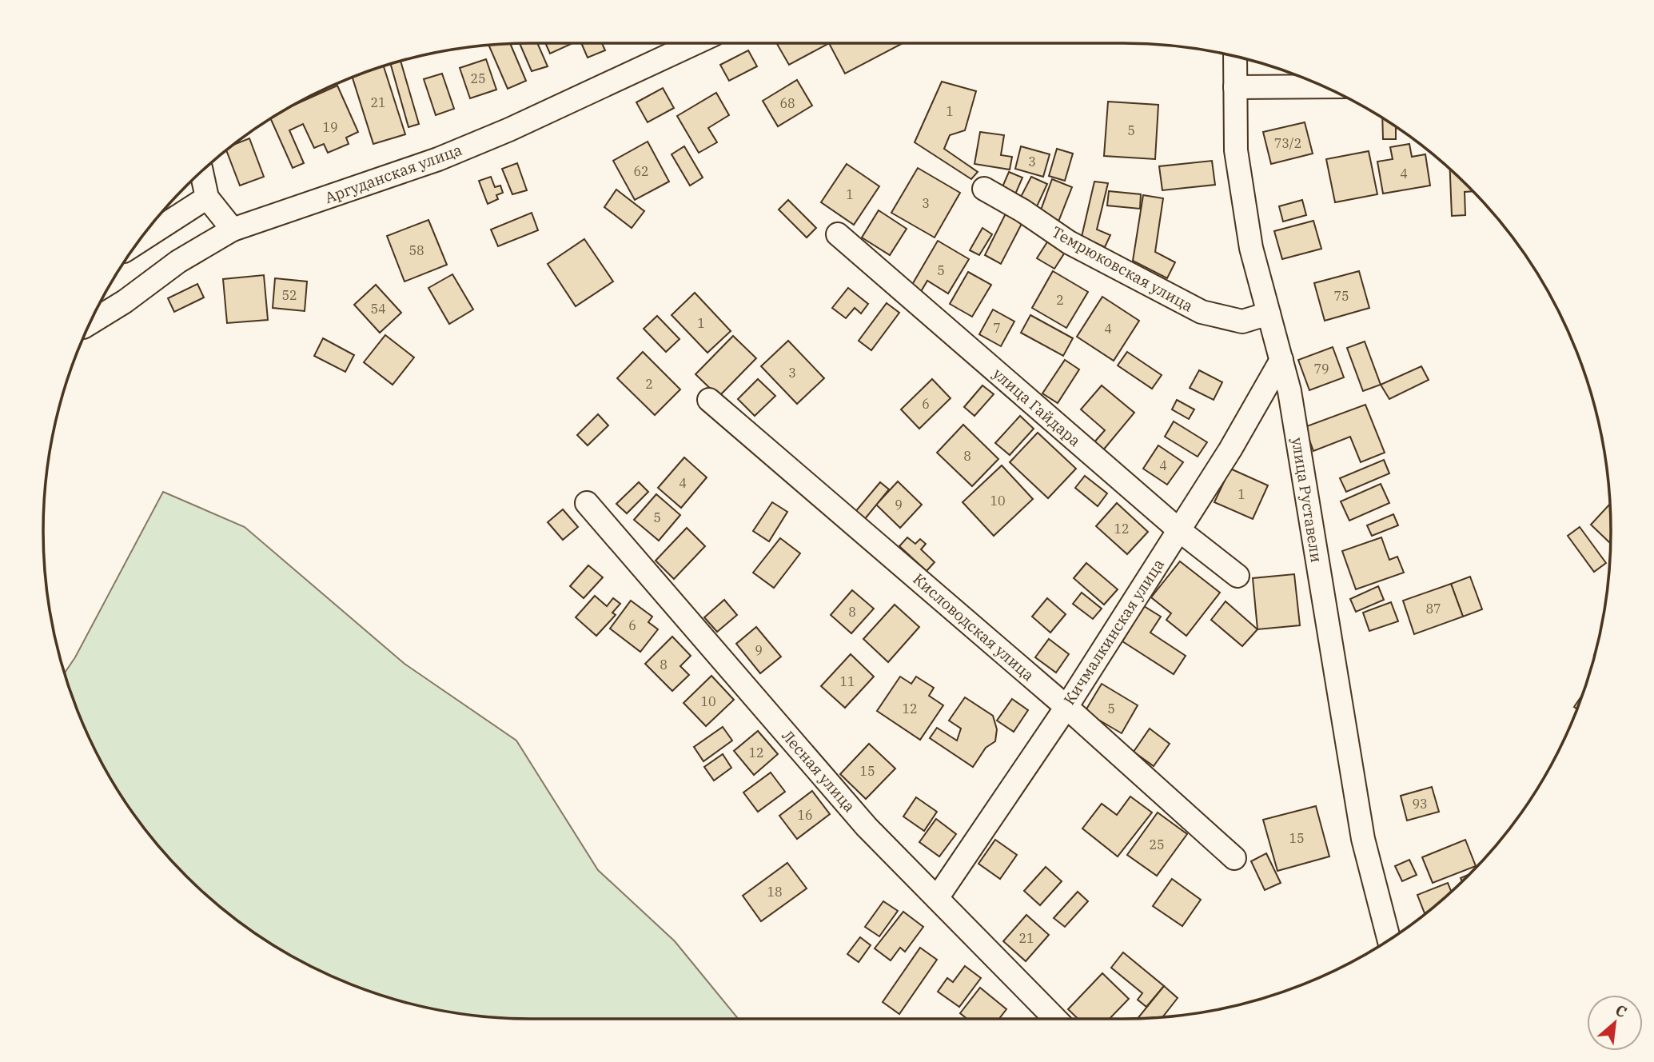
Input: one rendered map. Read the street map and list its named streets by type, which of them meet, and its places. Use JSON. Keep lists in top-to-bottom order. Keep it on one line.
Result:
{"streets":{"street":["Аргуданская улица","Темрюковская улица","улица Гайдара","улица Руставели","Кисловодская улица","Кичмалкинская улица","Лесная улица"]},"crossings":[["Темрюковская улица","улица Руставели"],["улица Гайдара","Кичмалкинская улица"],["улица Руставели","Кичмалкинская улица"],["Кисловодская улица","Кичмалкинская улица"],["Кичмалкинская улица","Лесная улица"]],"house_numbers":["25","21","68","1","19","5","73/2","3","62","4","1","3","58","5","52","75","2","54","1","7","4","79","3","2","6","8","4","4","1","10","9","5","12","87","8","6","9","8","11","10","12","5","12","15","93","16","15","25","18","21"],"north":"top right"}
